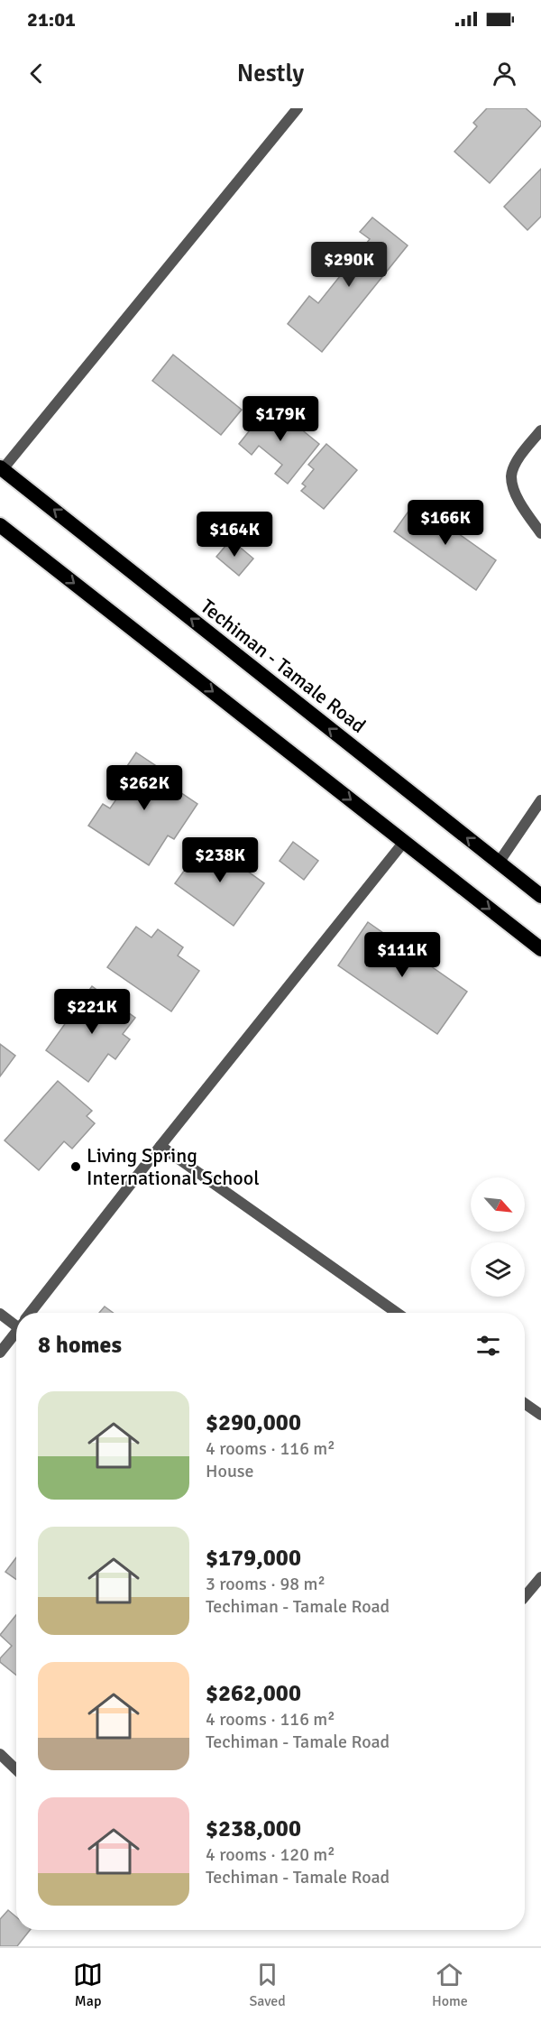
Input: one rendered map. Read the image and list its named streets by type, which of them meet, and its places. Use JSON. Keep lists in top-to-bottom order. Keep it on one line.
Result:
{"streets":{"highway":["Techiman - Tamale Road"]},"places":["Living Spring International School"],"north":"bottom right","page":{"status":"21:01","header":"Nestly","price":["$290K","$179K","$166K","$164K","$262K","$238K","$111K","$221K"],"heading":"8 homes","list":[{"name":"$290,000","note":"4 rooms · 116 m² · House"},{"name":"$179,000","note":"3 rooms · 98 m² · Techiman - Tamale Road"},{"name":"$262,000","note":"4 rooms · 116 m² · Techiman - Tamale Road"},{"name":"$238,000","note":"4 rooms · 120 m² · Techiman - Tamale Road"}],"tabs":["Map","Saved","Home"]}}
